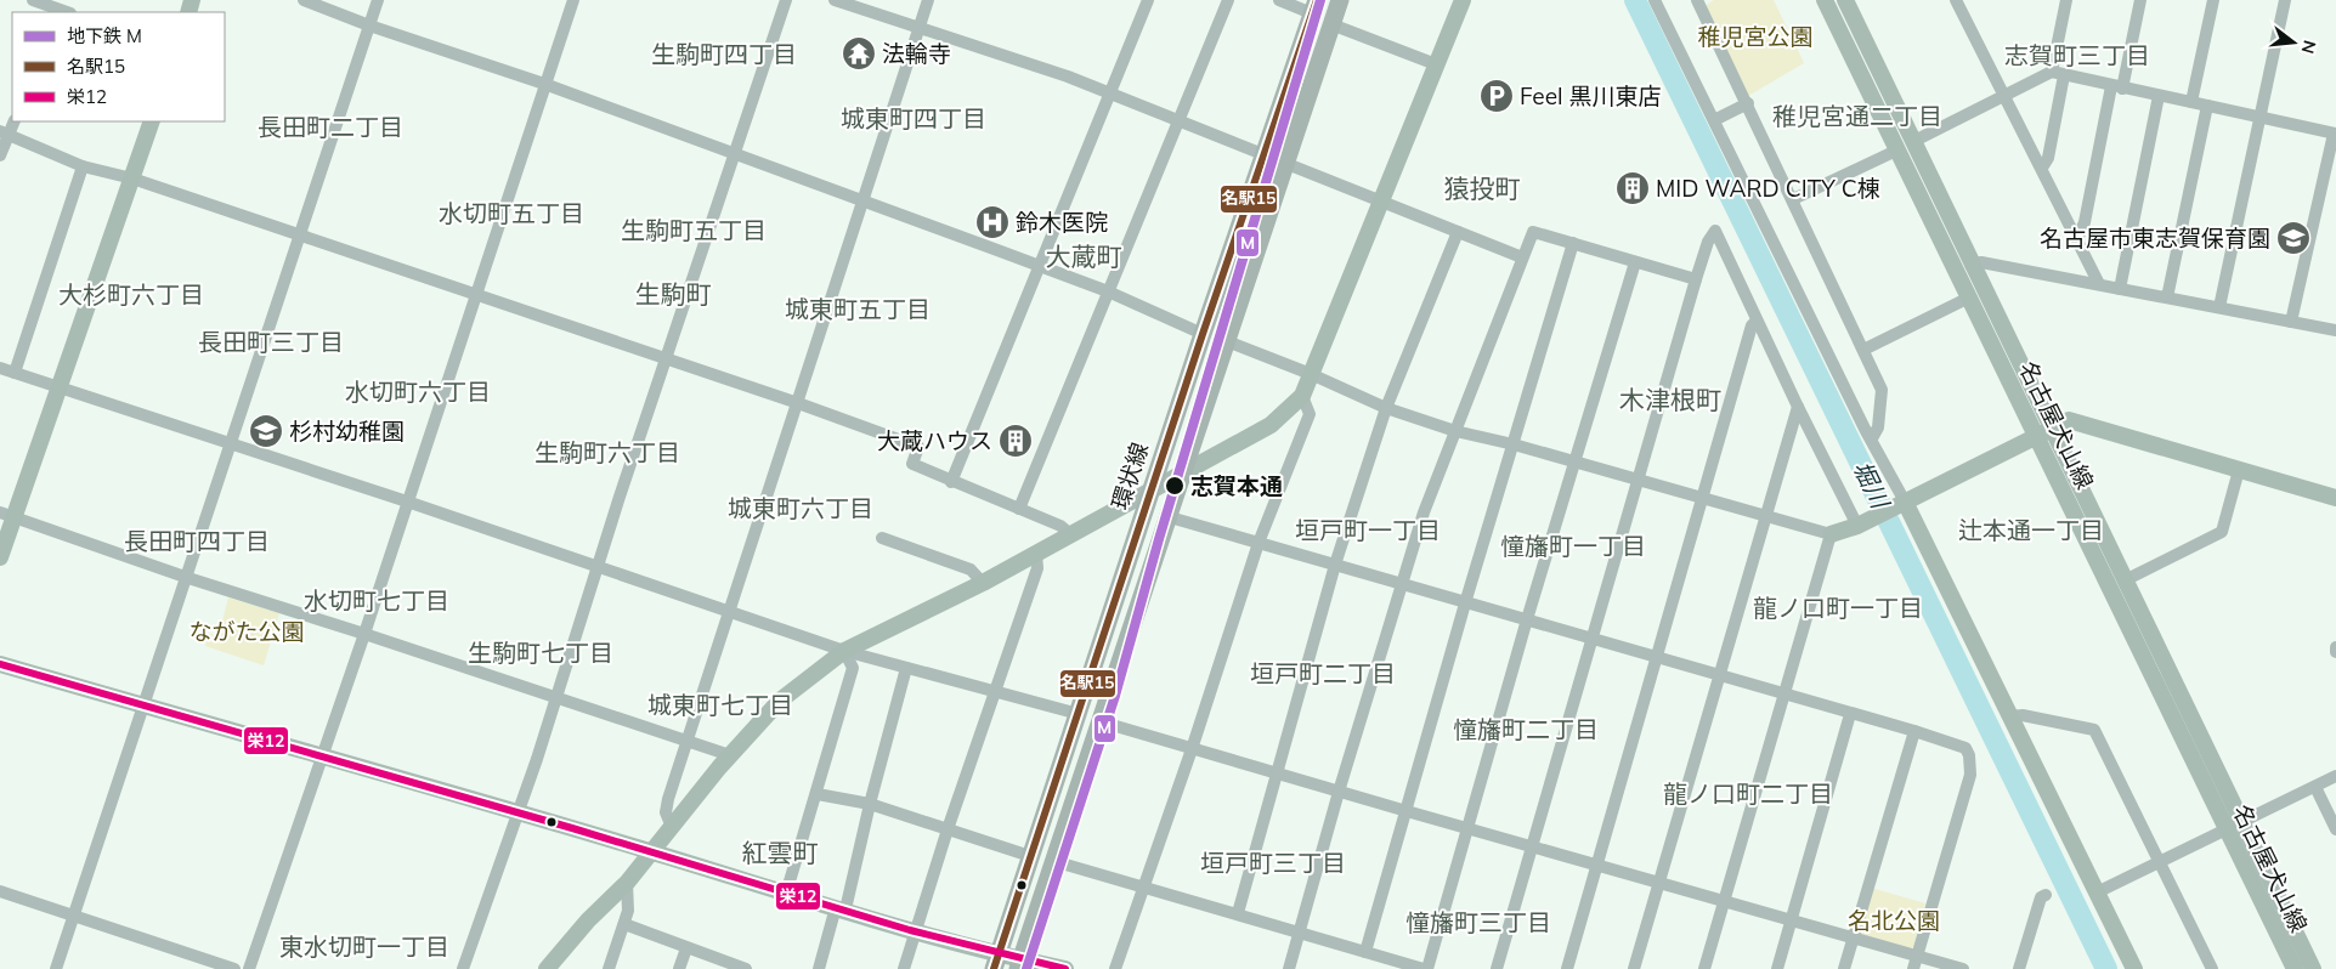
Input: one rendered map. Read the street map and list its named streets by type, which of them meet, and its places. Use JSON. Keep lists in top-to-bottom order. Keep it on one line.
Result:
{"streets":{"main road":["環状線"],"street":["名古屋犬山線"]},"districts":["生駒町四丁目","志賀町三丁目","稚児宮通二丁目","城東町四丁目","長田町二丁目","猿投町","水切町五丁目","生駒町五丁目","大蔵町","大杉町六丁目","生駒町","城東町五丁目","長田町三丁目","水切町六丁目","木津根町","生駒町六丁目","城東町六丁目","垣戸町一丁目","辻本通一丁目","長田町四丁目","憧旛町一丁目","水切町七丁目","龍ノ口町一丁目","生駒町七丁目","垣戸町二丁目","城東町七丁目","憧旛町二丁目","龍ノ口町二丁目","紅雲町","垣戸町三丁目","憧旛町三丁目","東水切町一丁目"],"water":["堀川"],"parks":["稚児宮公園","ながた公園","名北公園"],"places":{"temple":["法輪寺"],"parking":["Feel 黒川東店"],"building":["MID WARD CITY C棟","大蔵ハウス"],"hospital":["鈴木医院"],"school or university":["名古屋市東志賀保育園","杉村幼稚園"],"other":["志賀本通"]},"lines":["metro line M","transit line 名駅15","transit line 栄12"],"legend":["地下鉄 M","名駅15","栄12"],"north":"right"}
